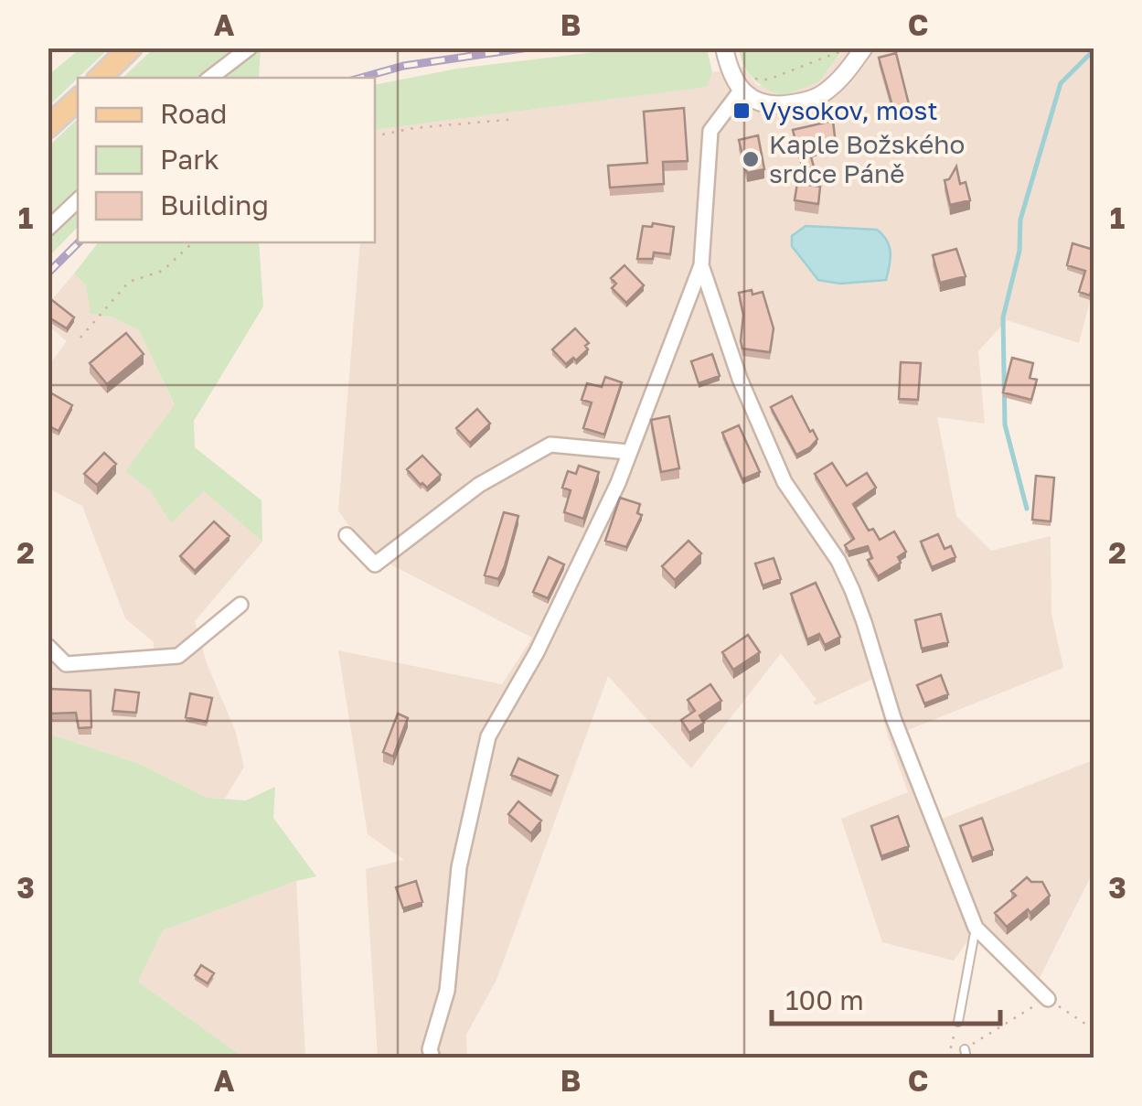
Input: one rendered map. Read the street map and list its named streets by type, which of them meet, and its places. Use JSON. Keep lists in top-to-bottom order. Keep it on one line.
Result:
{"places":{"transit":["Vysokov, most"],"other":["Kaple Božského srdce Páně"]},"legend":["Road","Park","Building"],"scale_bar":"100 m","grid":{"columns":["A","B","C"],"rows":["1","2","3"]}}
